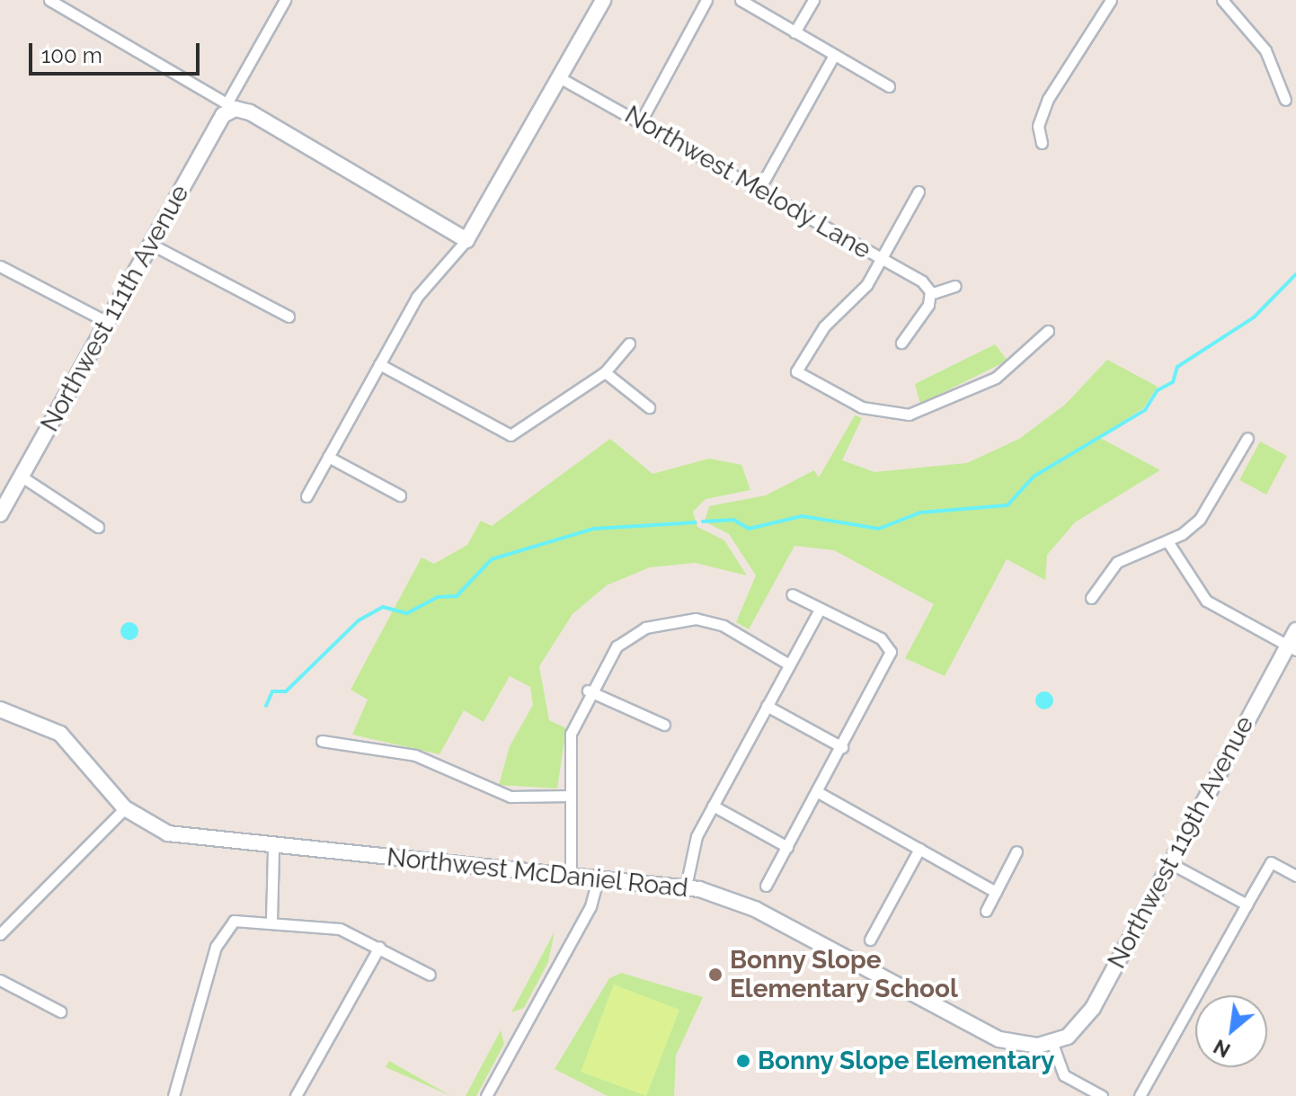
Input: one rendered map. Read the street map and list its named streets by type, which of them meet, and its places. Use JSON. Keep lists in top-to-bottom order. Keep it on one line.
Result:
{"streets":{"street":["Northwest Melody Lane","Northwest 111th Avenue","Northwest 119th Avenue","Northwest McDaniel Road"]},"crossings":[["Northwest 119th Avenue","Northwest McDaniel Road"]],"places":["Bonny Slope Elementary School","Bonny Slope Elementary"],"scale_bar":"100 m","north":"bottom left"}
